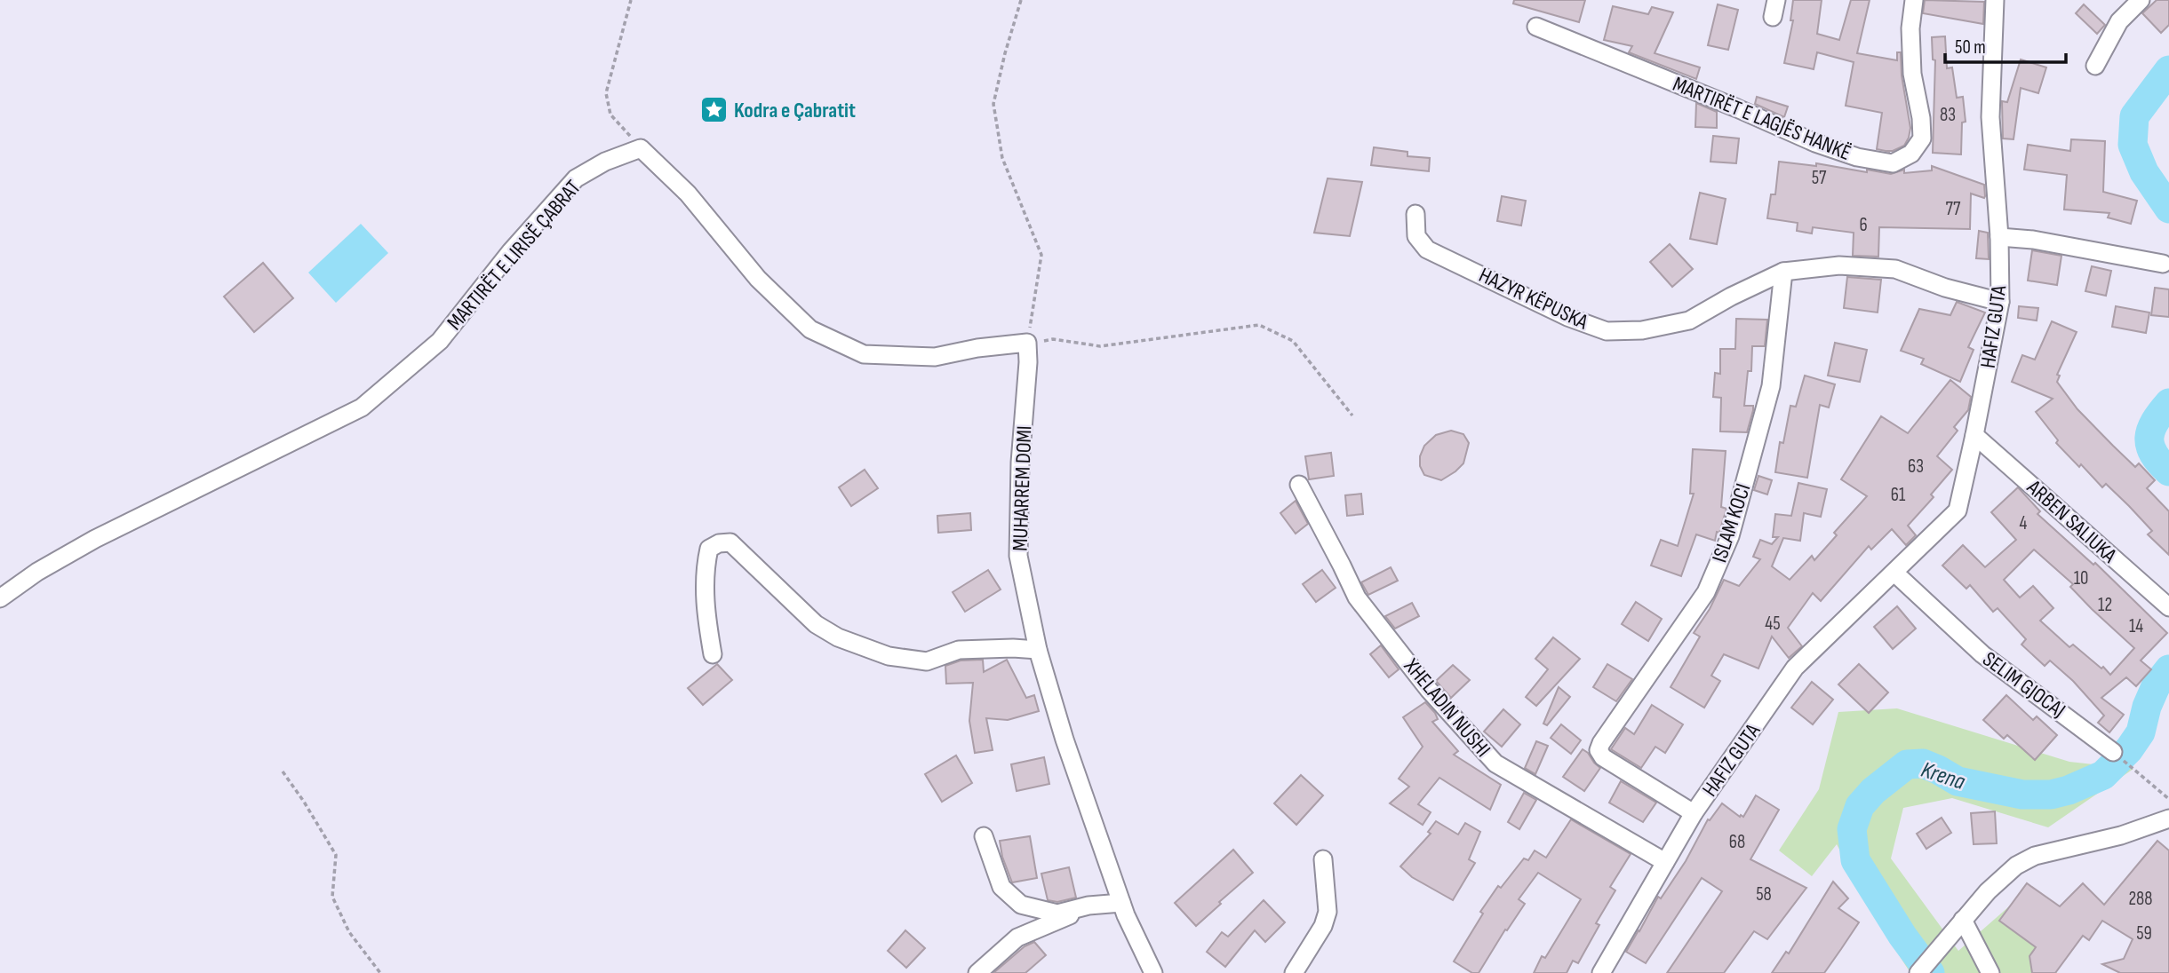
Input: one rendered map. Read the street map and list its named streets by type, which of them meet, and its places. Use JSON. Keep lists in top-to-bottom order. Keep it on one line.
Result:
{"streets":{"street":["MARTIRËT E LAGJËS HANKË","MARTIRËT E LIRISË ÇABRAT","HAZYR KËPUSKA","HAFIZ GUTA","MUHARREM DOMI","ARBEN SALIUKA","ISLAM KOCI","SELIM GJOCAJ","XHELADIN NUSHI"]},"crossings":[["HAZYR KËPUSKA","HAFIZ GUTA"],["HAZYR KËPUSKA","ISLAM KOCI"],["HAFIZ GUTA","ARBEN SALIUKA"],["HAFIZ GUTA","ISLAM KOCI"],["HAFIZ GUTA","SELIM GJOCAJ"],["HAFIZ GUTA","XHELADIN NUSHI"]],"water":["Krena"],"places":{"place":["Kodra e Çabratit"]},"house_numbers":["83","57","77","6","63","61","4","10","12","45","14","68","58","288","59"],"scale_bar":"50 m"}
